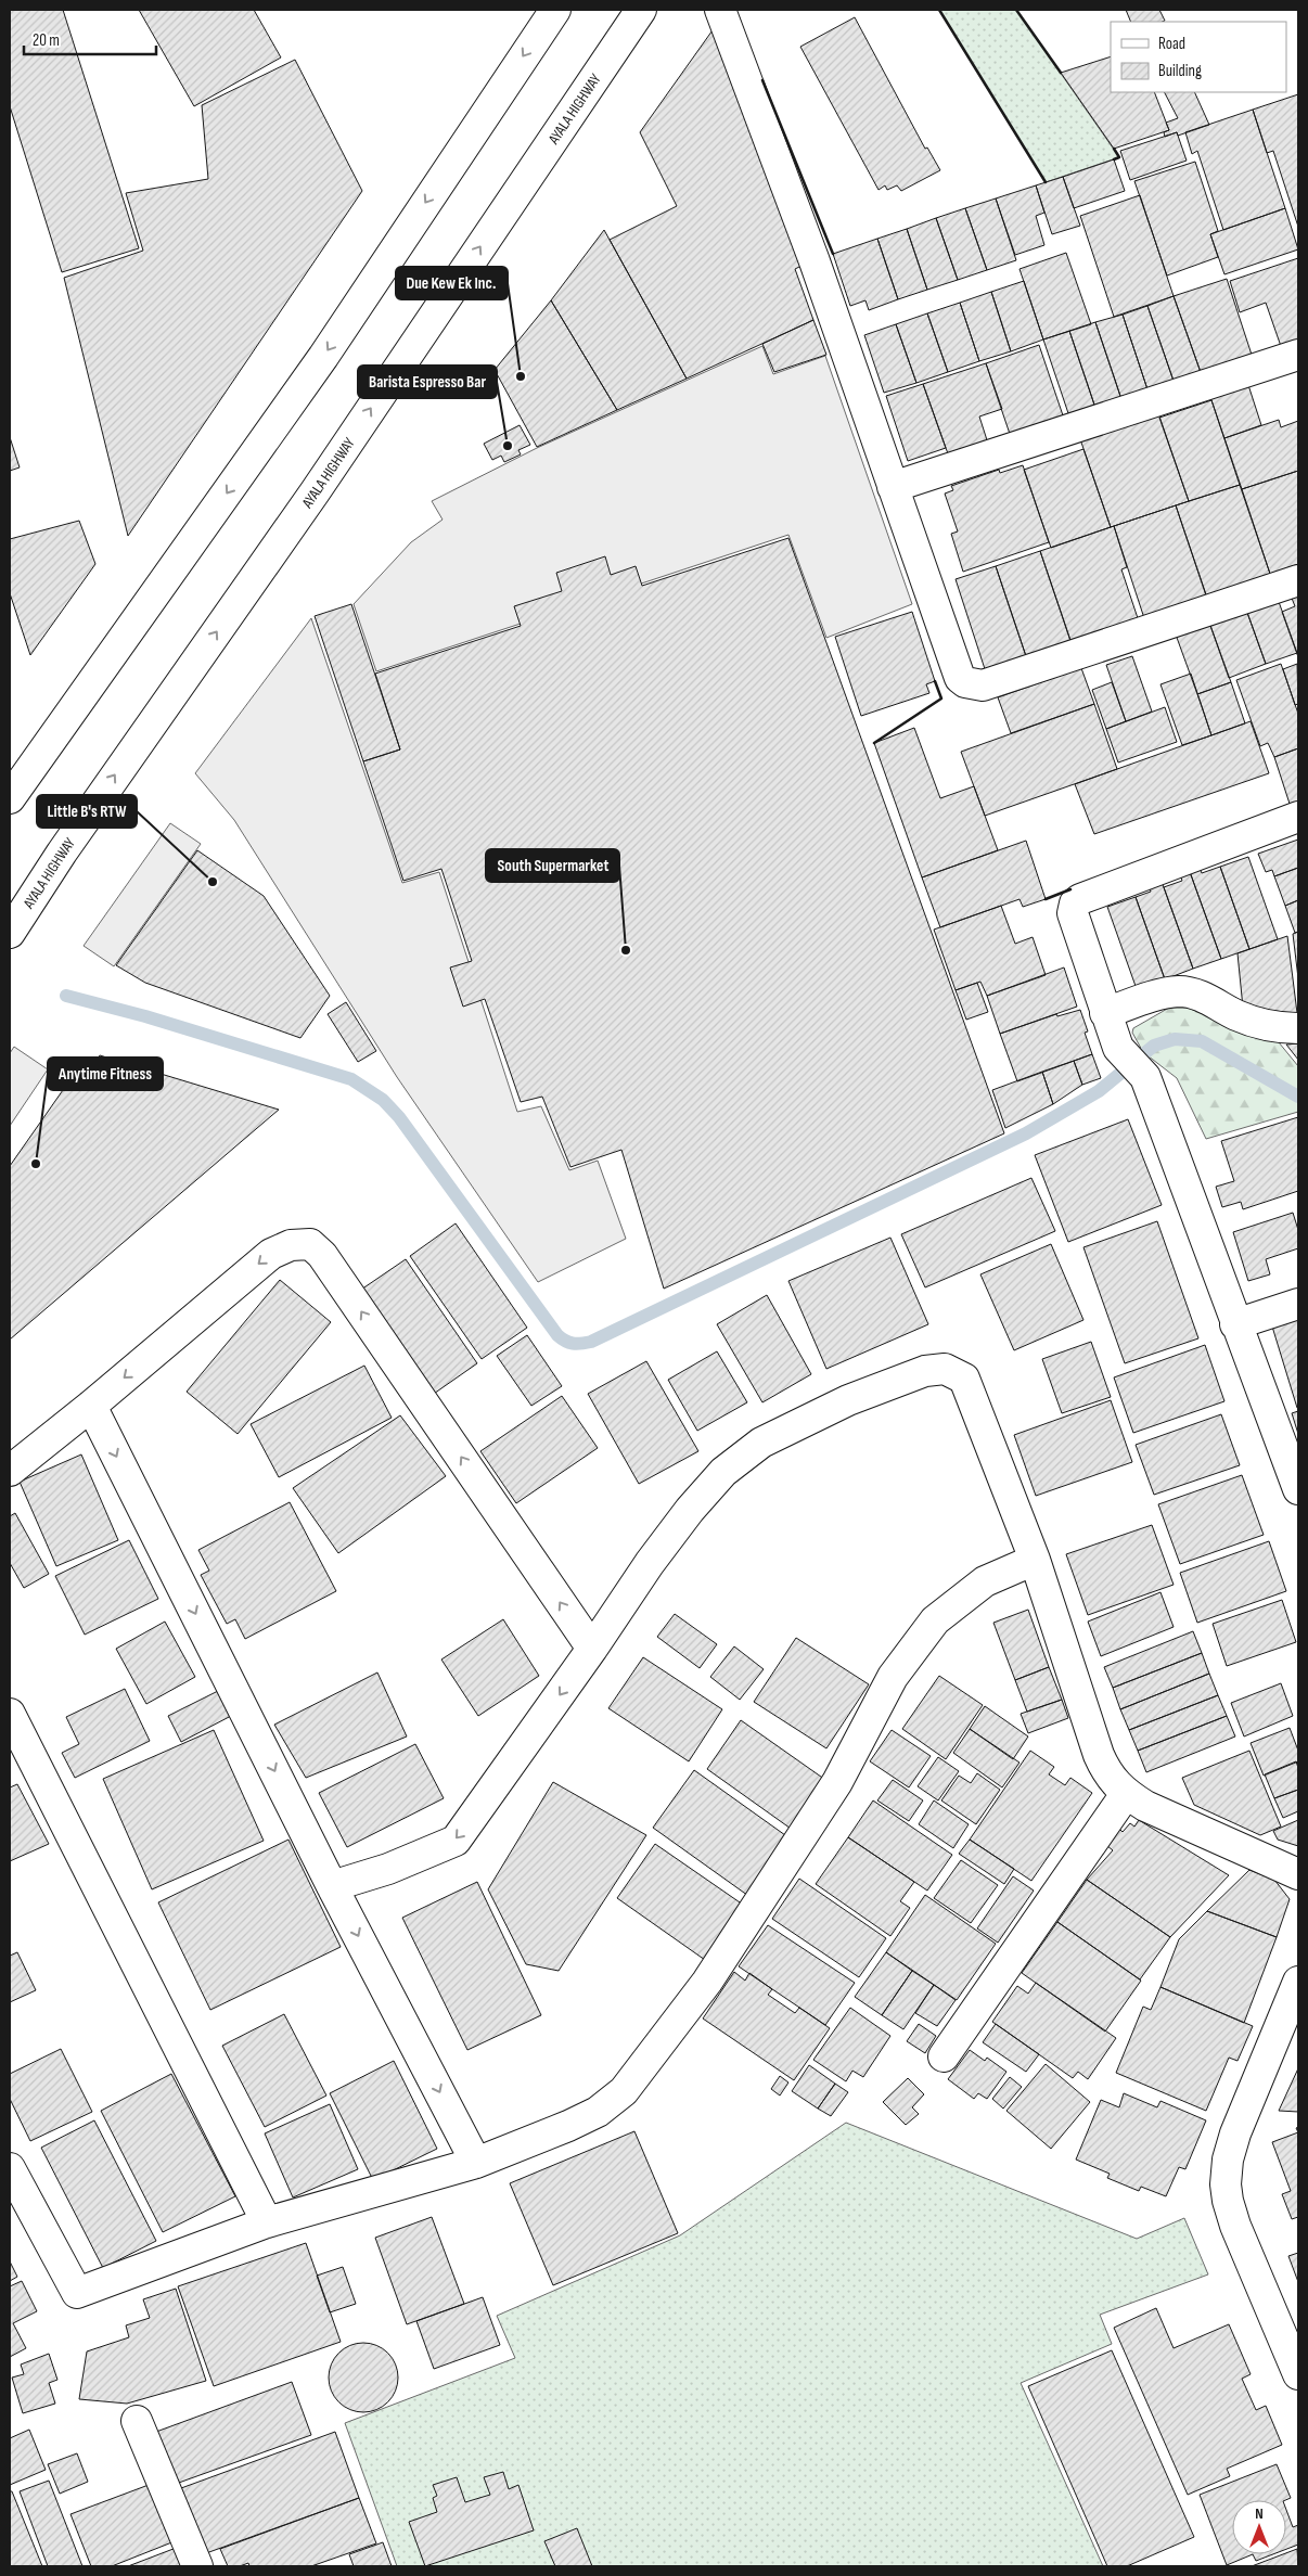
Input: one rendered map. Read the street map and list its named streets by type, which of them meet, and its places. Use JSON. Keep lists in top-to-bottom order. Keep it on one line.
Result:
{"streets":{"main road":["AYALA HIGHWAY"]},"places":["Due Kew Ek Inc.","Barista Espresso Bar","Little B's RTW","South Supermarket","Anytime Fitness"],"legend":["Road","Building"],"scale_bar":"20 m","north":"top"}
